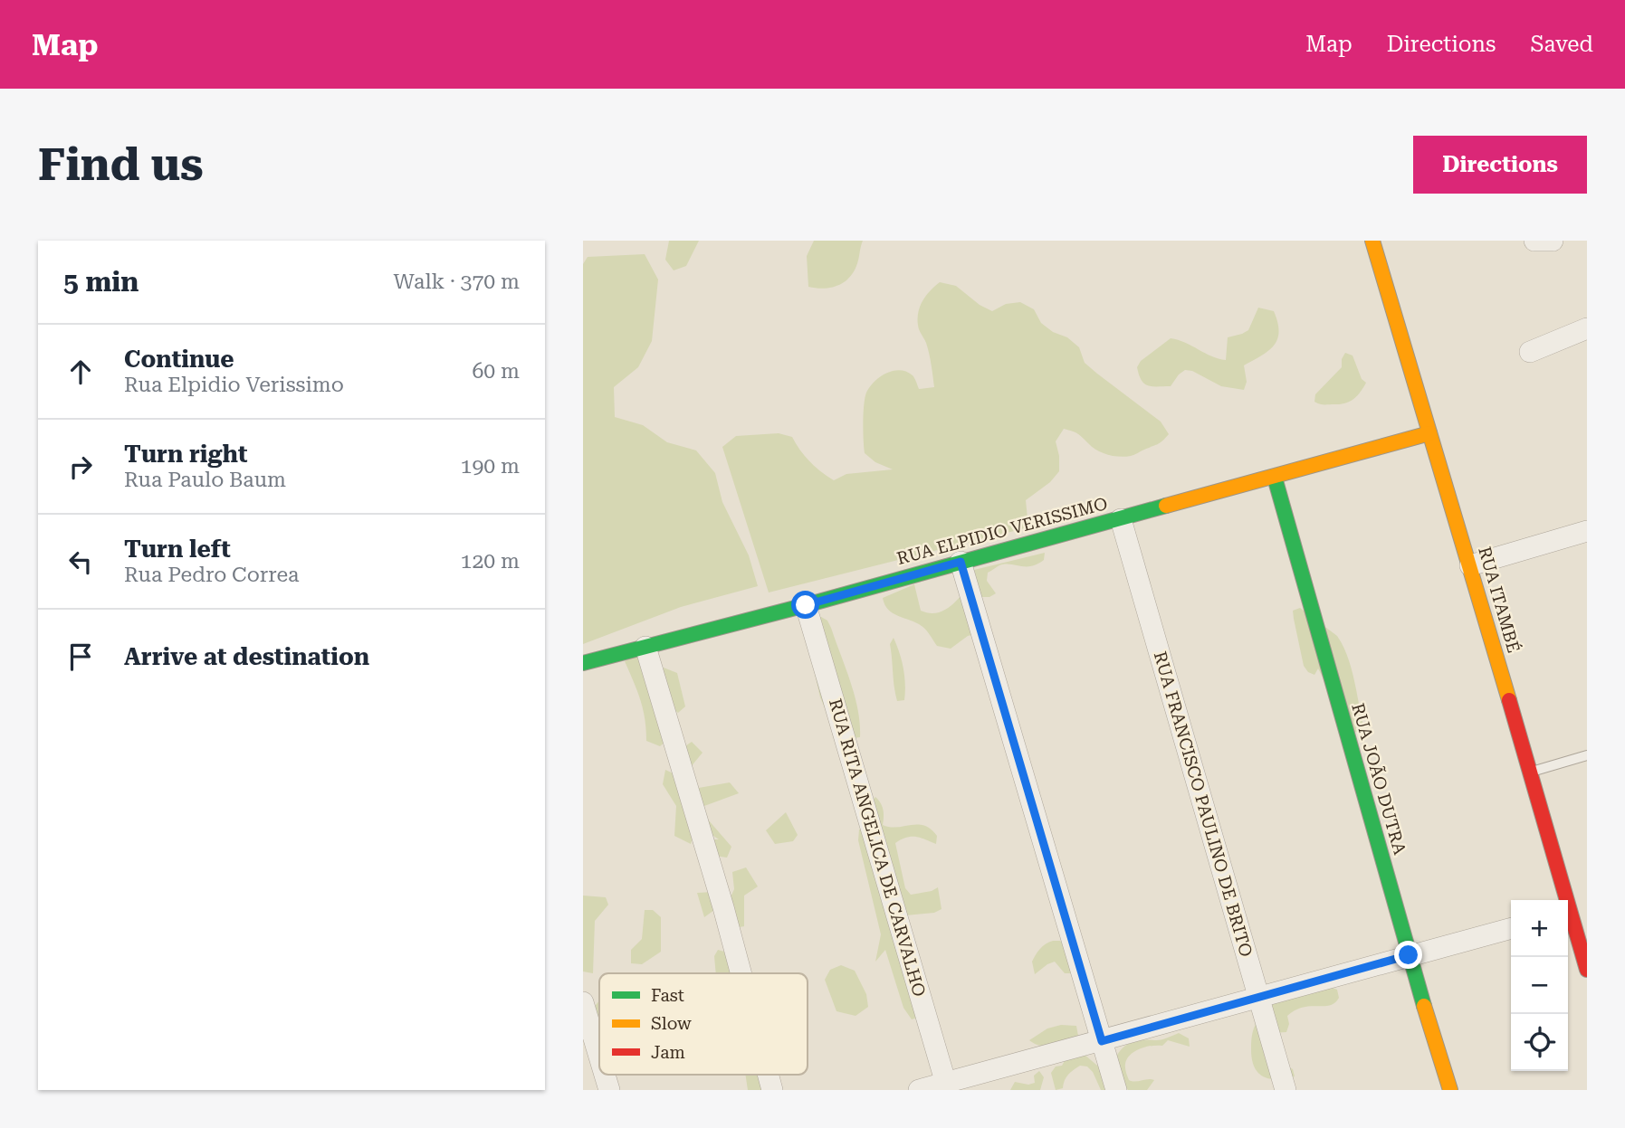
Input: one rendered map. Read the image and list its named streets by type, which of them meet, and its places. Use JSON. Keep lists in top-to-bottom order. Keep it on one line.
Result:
{"streets":{"street":["RUA ELPIDIO VERISSIMO","RUA ITAMBÉ","RUA JOÃO DUTRA","RUA FRANCISCO PAULINO DE BRITO","RUA RITA ANGELICA DE CARVALHO"]},"crossings":[["RUA ELPIDIO VERISSIMO","RUA ITAMBÉ"],["RUA ELPIDIO VERISSIMO","RUA JOÃO DUTRA"],["RUA ELPIDIO VERISSIMO","RUA FRANCISCO PAULINO DE BRITO"],["RUA ELPIDIO VERISSIMO","RUA RITA ANGELICA DE CARVALHO"]],"legend":["Fast","Slow","Jam"],"page":{"header":"Map","nav":["Map","Directions","Saved"],"buttons":"Directions","title":"Find us","heading":["5 min","Walk · 370 m"],"list":[["Continue","Rua Elpidio Verissimo","60 m"],["Turn right","Rua Paulo Baum","190 m"],["Turn left","Rua Pedro Correa","120 m"],"Arrive at destination"],"map_buttons":["+","−"]}}
